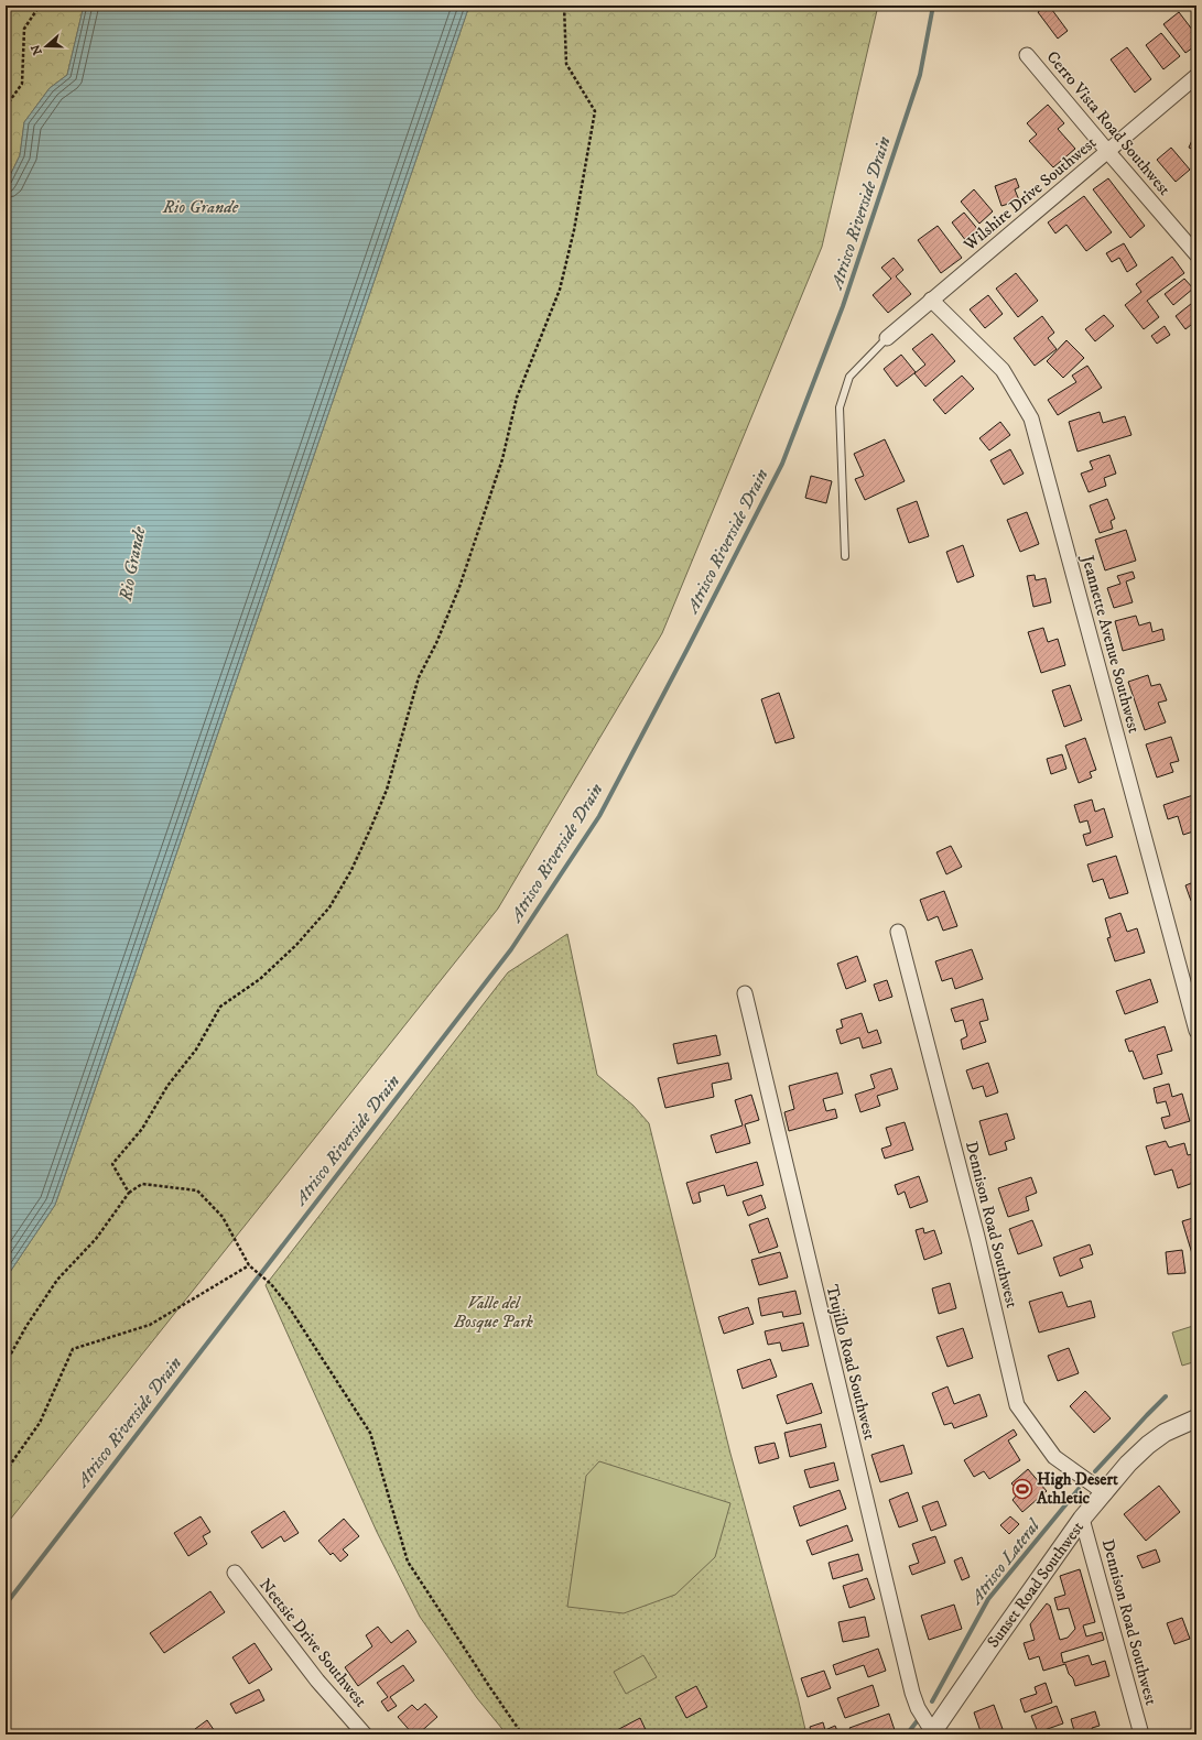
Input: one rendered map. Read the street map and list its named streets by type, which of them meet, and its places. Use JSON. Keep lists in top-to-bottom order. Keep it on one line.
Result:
{"streets":{"street":["Cerro Vista Road Southwest","Wilshire Drive Southwest","Jeannette Avenue Southwest","Dennison Road Southwest","Trujillo Road Southwest","Sunset Road Southwest","Neetsie Drive Southwest"]},"crossings":[["Cerro Vista Road Southwest","Wilshire Drive Southwest"],["Wilshire Drive Southwest","Jeannette Avenue Southwest"],["Dennison Road Southwest","Sunset Road Southwest"],["Trujillo Road Southwest","Sunset Road Southwest"]],"water":["Rio Grande","Atrisco Riverside Drain","Atrisco Lateral"],"parks":["Valle del Bosque Park"],"places":{"sports":["High Desert Athletic"]},"north":"left"}
